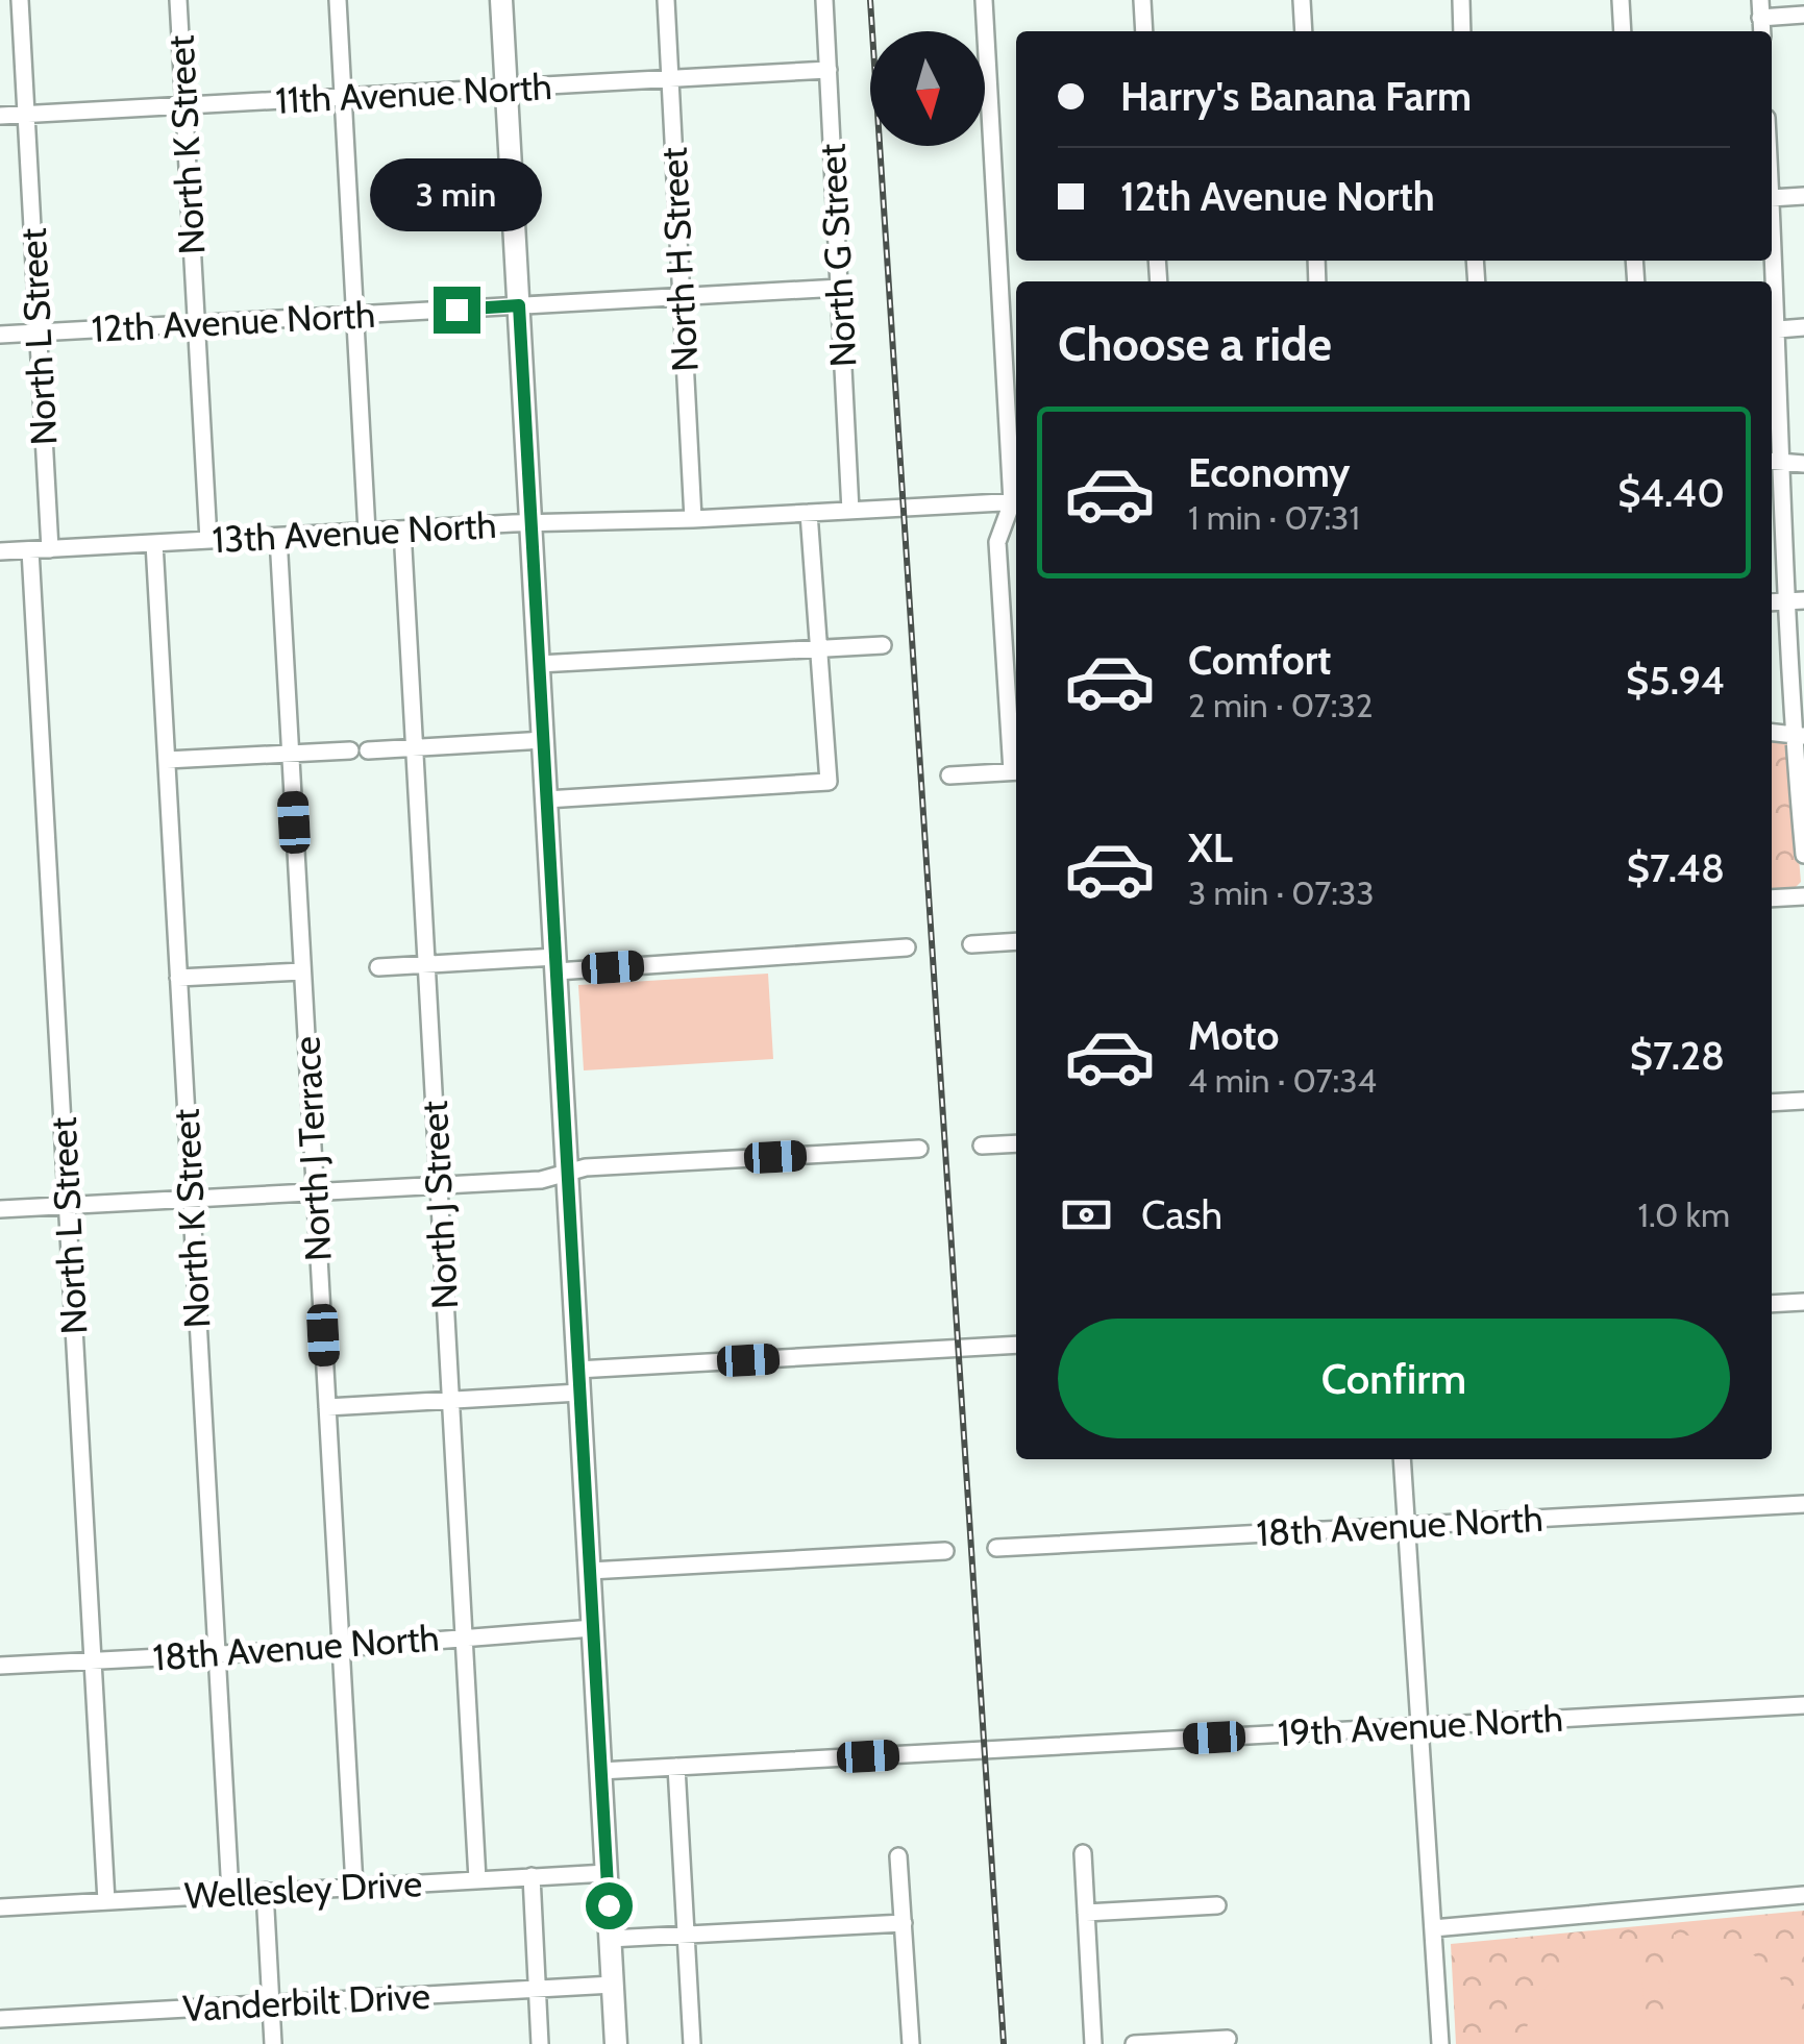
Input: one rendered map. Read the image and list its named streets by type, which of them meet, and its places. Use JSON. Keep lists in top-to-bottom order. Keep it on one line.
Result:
{"streets":{"street":["11th Avenue North","North K Street","North G Street","North H Street","12th Avenue North","North L Street","13th Avenue North","North J Terrace","North J Street","18th Avenue North","19th Avenue North","Wellesley Drive","Vanderbilt Drive"]},"crossings":[["11th Avenue North","North K Street"],["11th Avenue North","North G Street"],["11th Avenue North","North H Street"],["11th Avenue North","North L Street"],["North K Street","12th Avenue North"],["North K Street","13th Avenue North"],["North K Street","18th Avenue North"],["North K Street","Wellesley Drive"],["North G Street","12th Avenue North"],["North G Street","13th Avenue North"],["North H Street","12th Avenue North"],["North H Street","13th Avenue North"],["12th Avenue North","North L Street"],["North L Street","13th Avenue North"],["North L Street","18th Avenue North"],["North L Street","Wellesley Drive"],["13th Avenue North","North J Terrace"],["13th Avenue North","North J Street"],["North J Terrace","18th Avenue North"],["North J Terrace","Wellesley Drive"],["North J Street","18th Avenue North"],["North J Street","Wellesley Drive"]],"north":"bottom","page":{"banner":["Harry's Banana Farm","12th Avenue North"],"bubble":"3 min","heading":"Choose a ride","list":[{"name":"Economy","note":"1 min · 07:31","value":"$4.40"},{"name":"Comfort","note":"2 min · 07:32","value":"$5.94"},{"name":"XL","note":"3 min · 07:33","value":"$7.48"},{"name":"Moto","note":"4 min · 07:34","value":"$7.28"}],"pay":["Cash","1.0 km"],"buttons":"Confirm"}}
